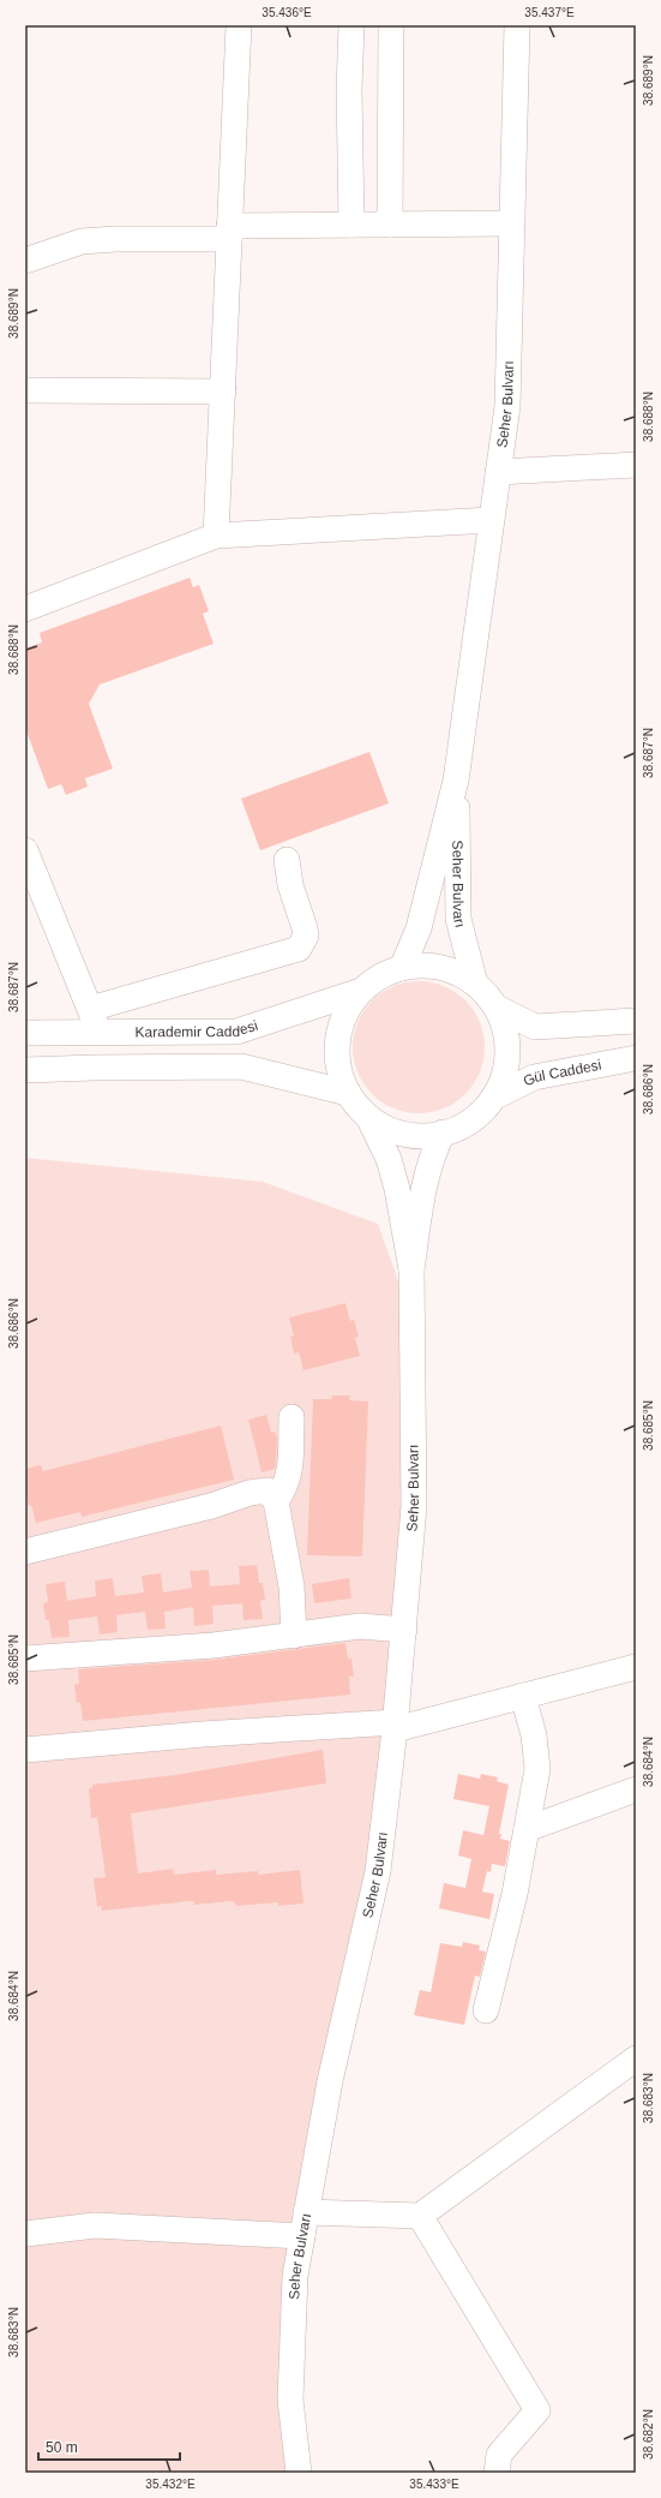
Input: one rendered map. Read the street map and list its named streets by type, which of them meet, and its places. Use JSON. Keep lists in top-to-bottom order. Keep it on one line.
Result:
{"streets":{"street":["Seher Bulvarı","Karademir Caddesi","Gül Caddesi"]},"crossings":[["Seher Bulvarı","Karademir Caddesi"],["Seher Bulvarı","Gül Caddesi"],["Karademir Caddesi","Gül Caddesi"]],"scale_bar":"50 m","coordinates":["35.436°E","35.437°E","38.689°N","38.688°N","38.687°N","38.686°N","38.685°N","38.684°N","38.683°N","38.682°N","35.432°E","35.433°E"]}
